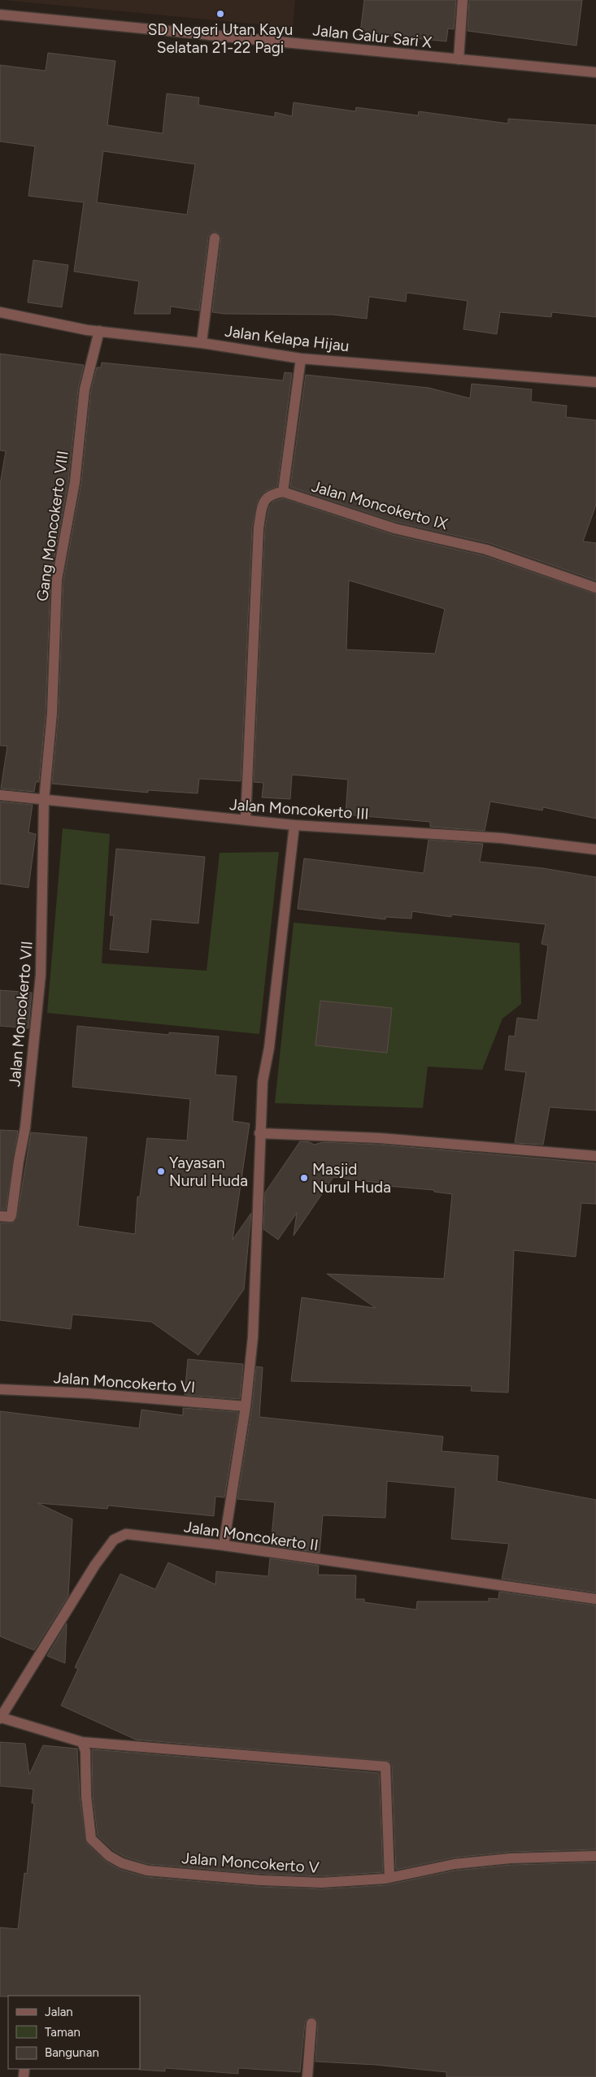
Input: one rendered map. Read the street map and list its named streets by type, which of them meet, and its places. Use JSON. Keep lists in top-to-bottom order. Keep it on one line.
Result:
{"streets":{"street":["Jalan Galur Sari X","Jalan Kelapa Hijau","Jalan Moncokerto IX","Gang Moncokerto VIII","Jalan Moncokerto III","Jalan Moncokerto VII","Jalan Moncokerto VI","Jalan Moncokerto II","Jalan Moncokerto V"]},"crossings":[["Jalan Kelapa Hijau","Gang Moncokerto VIII"],["Gang Moncokerto VIII","Jalan Moncokerto III"],["Gang Moncokerto VIII","Jalan Moncokerto VII"],["Jalan Moncokerto III","Jalan Moncokerto VII"]],"places":["SD Negeri Utan Kayu Selatan 21-22 Pagi","Yayasan Nurul Huda","Masjid Nurul Huda"],"legend":["Jalan","Taman","Bangunan"]}
